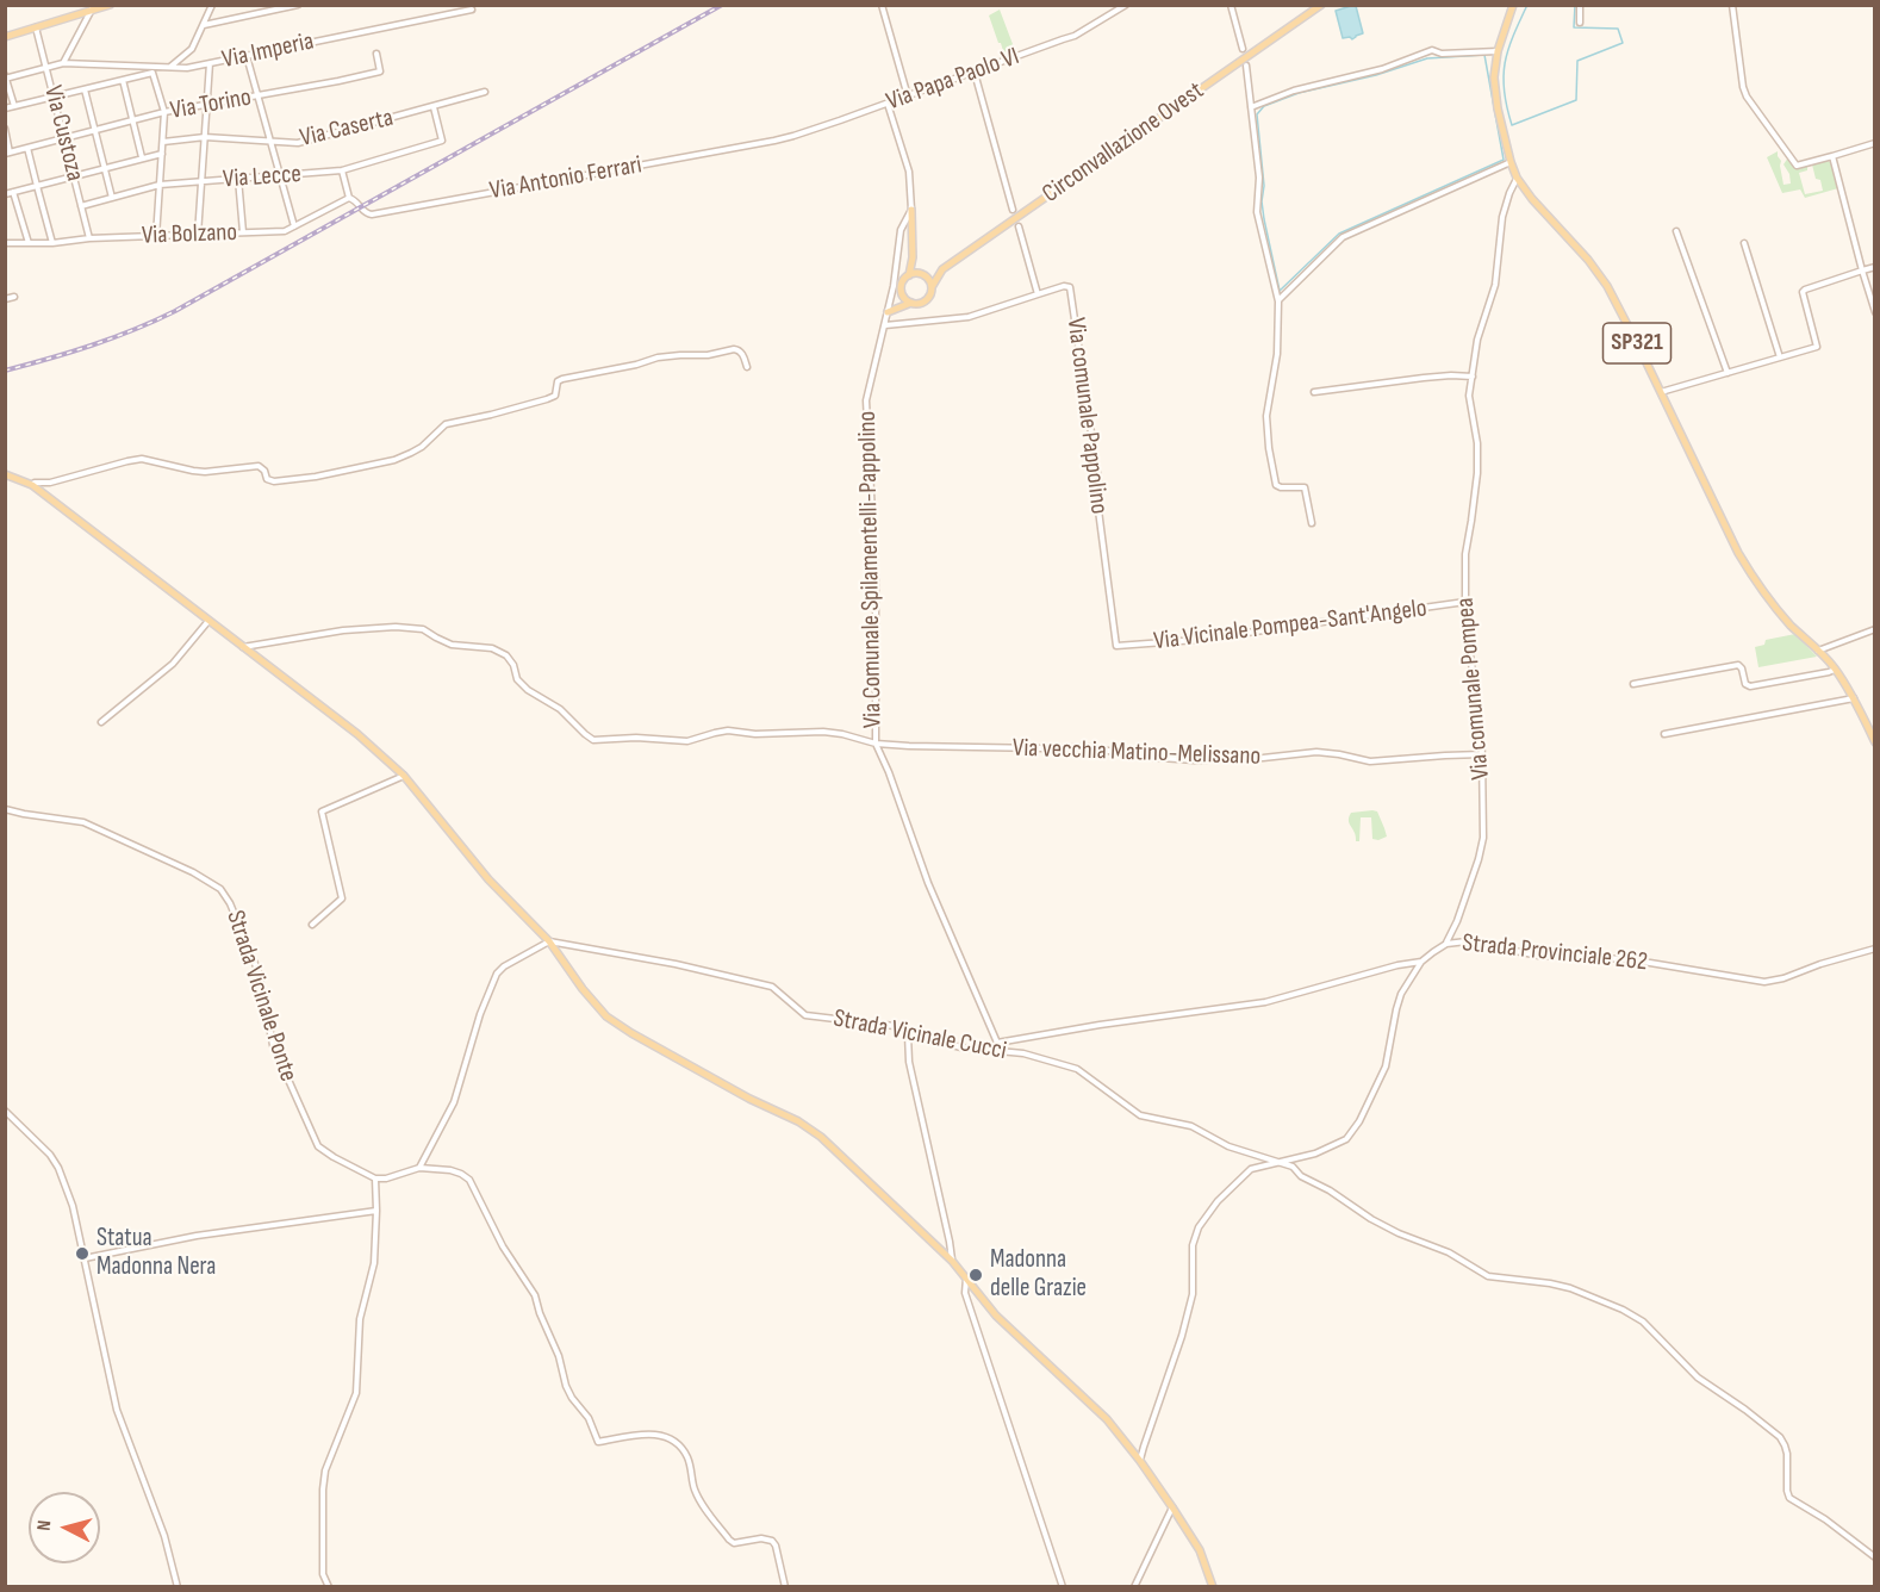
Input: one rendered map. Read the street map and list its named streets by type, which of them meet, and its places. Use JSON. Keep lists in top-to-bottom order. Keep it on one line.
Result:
{"streets":{"main road":["Circonvallazione Ovest","SP321"],"street":["Via Imperia","Via Papa Paolo VI","Via Torino","Via Caserta","Via Custoza","Via Lecce","Via Antonio Ferrari","Via Bolzano","Via comunale Pappolino","Via Comunale Spilamentelli-Pappolino","Via Vicinale Pompea-Sant'Angelo","Via comunale Pompea","Via vecchia Matino-Melissano","Strada Provinciale 262","Strada Vicinale Ponte","Strada Vicinale Cucci"]},"crossings":[["Via Imperia","Via Custoza"],["Via Papa Paolo VI","Via Antonio Ferrari"],["Via Torino","Via Custoza"],["Via Caserta","Via Lecce"],["Via Custoza","Via Lecce"],["Via Custoza","Via Bolzano"],["Via Antonio Ferrari","Via Bolzano"],["SP321","Via comunale Pompea"],["Via comunale Pappolino","Via Vicinale Pompea-Sant'Angelo"],["Via Comunale Spilamentelli-Pappolino","Via vecchia Matino-Melissano"],["Via Comunale Spilamentelli-Pappolino","Strada Provinciale 262"],["Via Vicinale Pompea-Sant'Angelo","Via comunale Pompea"],["Via comunale Pompea","Via vecchia Matino-Melissano"],["Via comunale Pompea","Strada Provinciale 262"],["Strada Provinciale 262","Strada Vicinale Cucci"]],"places":["Statua Madonna Nera","Madonna delle Grazie"],"north":"left"}
